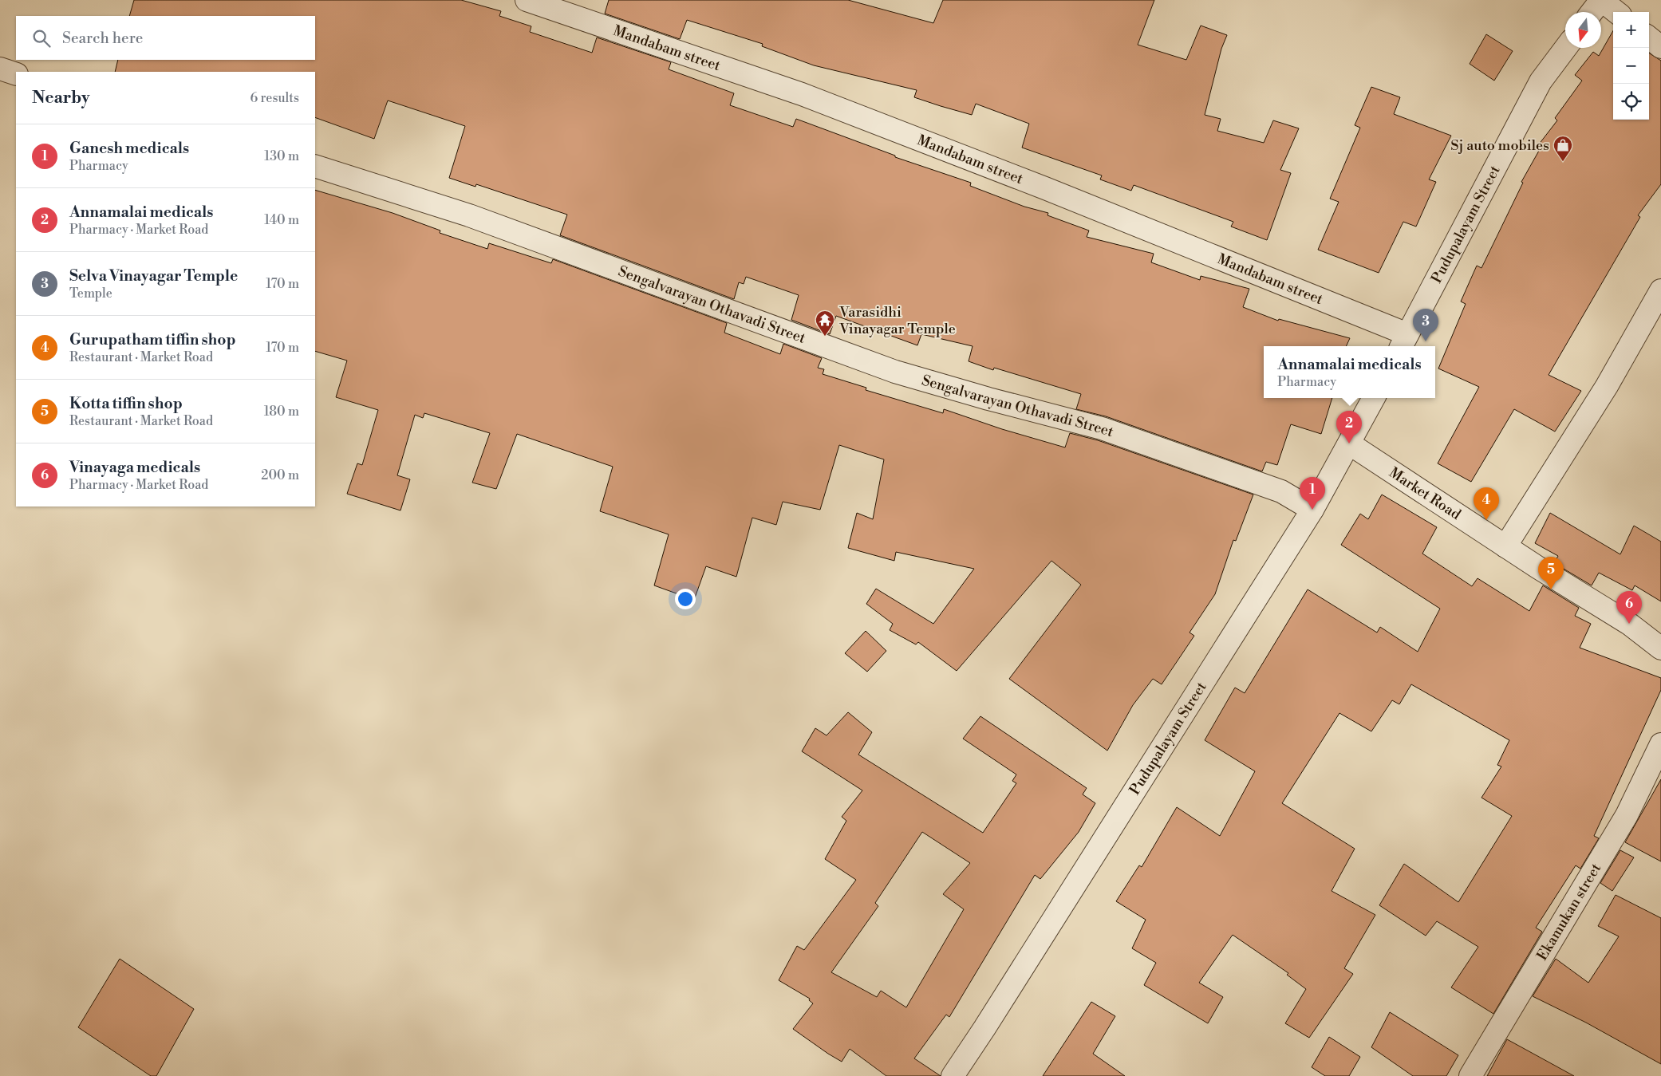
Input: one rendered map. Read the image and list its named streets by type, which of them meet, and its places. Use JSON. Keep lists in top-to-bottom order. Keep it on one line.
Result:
{"streets":{"street":["Mandabam street","Pudupalayam Street","Sengalvarayan Othavadi Street","Market Road","Ekamukan street"]},"crossings":[["Mandabam street","Pudupalayam Street"],["Pudupalayam Street","Sengalvarayan Othavadi Street"],["Pudupalayam Street","Market Road"]],"places":{"shop":["Sj auto mobiles"],"temple":["Varasidhi Vinayagar Temple"]},"north":"bottom","page":{"map_buttons":["+","−"],"search":"Search here","heading":["Nearby","6 results"],"list":[{"mark":"1","name":"Ganesh medicals","note":"Pharmacy","value":"130 m"},{"mark":"2","name":"Annamalai medicals","note":"Pharmacy · Market Road","value":"140 m"},{"mark":"3","name":"Selva Vinayagar Temple","note":"Temple","value":"170 m"},{"mark":"4","name":"Gurupatham tiffin shop","note":"Restaurant · Market Road","value":"170 m"},{"mark":"5","name":"Kotta tiffin shop","note":"Restaurant · Market Road","value":"180 m"},{"mark":"6","name":"Vinayaga medicals","note":"Pharmacy · Market Road","value":"200 m"}],"pins":["3","2","1","4","5","6"],"popup":["Annamalai medicals","Pharmacy"]}}
